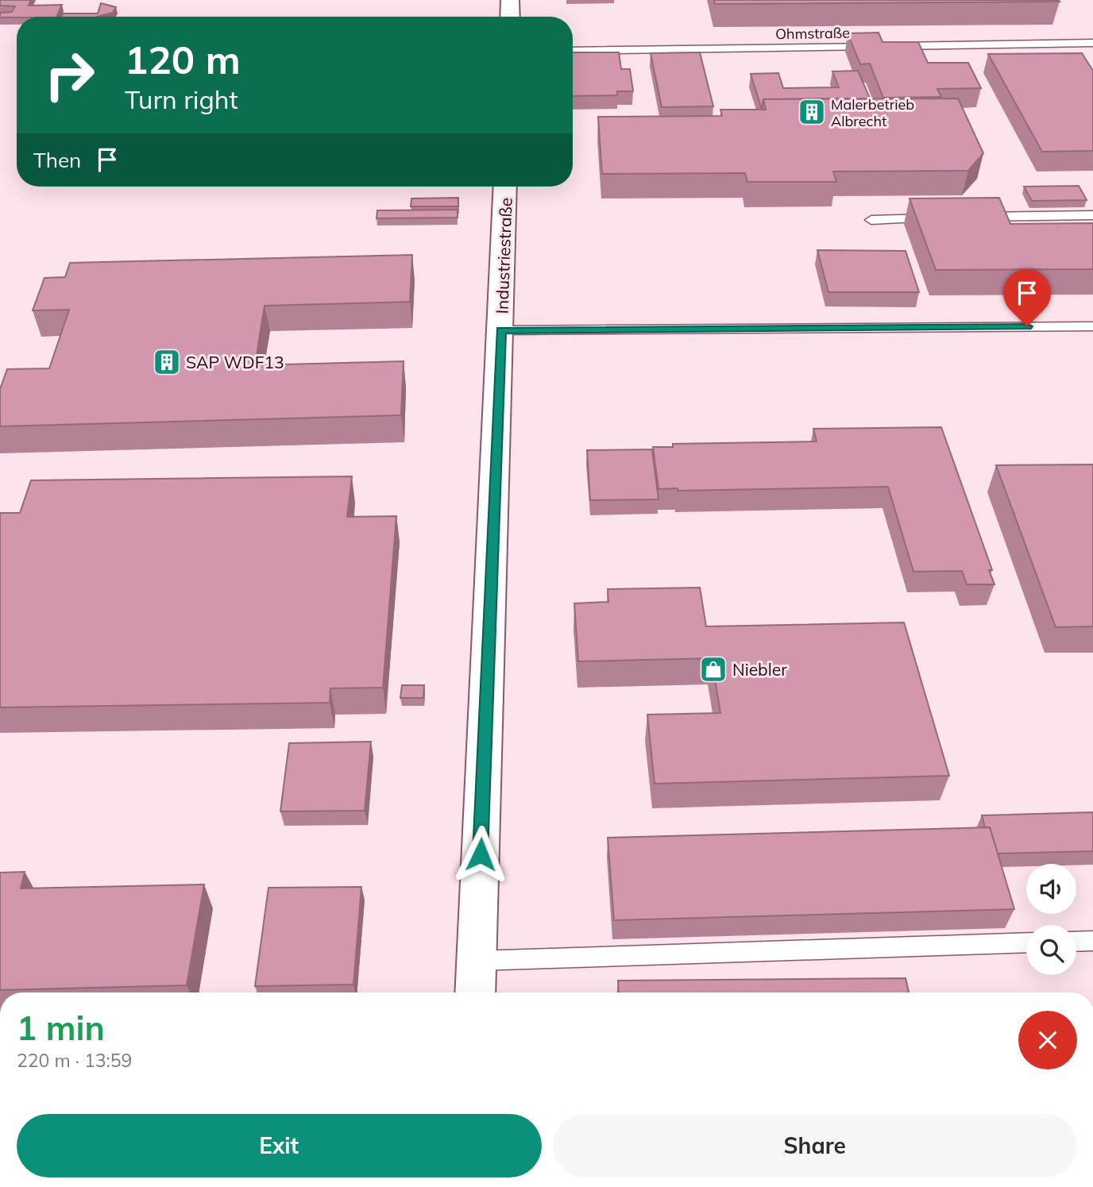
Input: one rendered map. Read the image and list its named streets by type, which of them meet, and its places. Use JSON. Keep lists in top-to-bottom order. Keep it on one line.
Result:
{"streets":{"street":["Industriestraße"],"lane":["Ohmstraße"]},"places":{"building":["Malerbetrieb Albrecht","SAP WDF13"],"shop":["Niebler"]},"page":{"turn":["120 m","Turn right"],"then":"Then","heading":["1 min","220 m · 13:59"],"buttons":["Exit","Share"]}}
